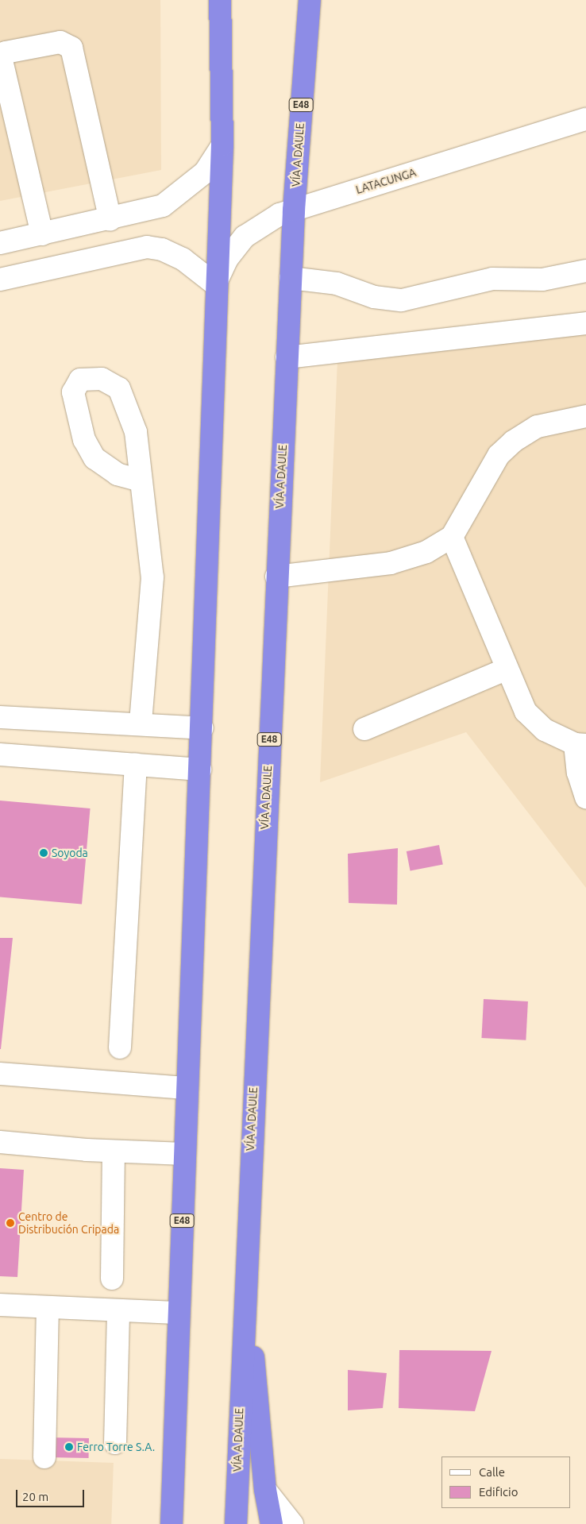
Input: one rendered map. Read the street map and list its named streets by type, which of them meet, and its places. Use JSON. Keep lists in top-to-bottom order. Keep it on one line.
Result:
{"streets":{"highway":["E48","VÍA A DAULE"],"street":["LATACUNGA"]},"crossings":[["E48","LATACUNGA"],["VÍA A DAULE","LATACUNGA"]],"places":["Soyoda","Centro de Distribución Cripada","Ferro Torre S.A."],"legend":["Calle","Edificio"],"scale_bar":"20 m"}
